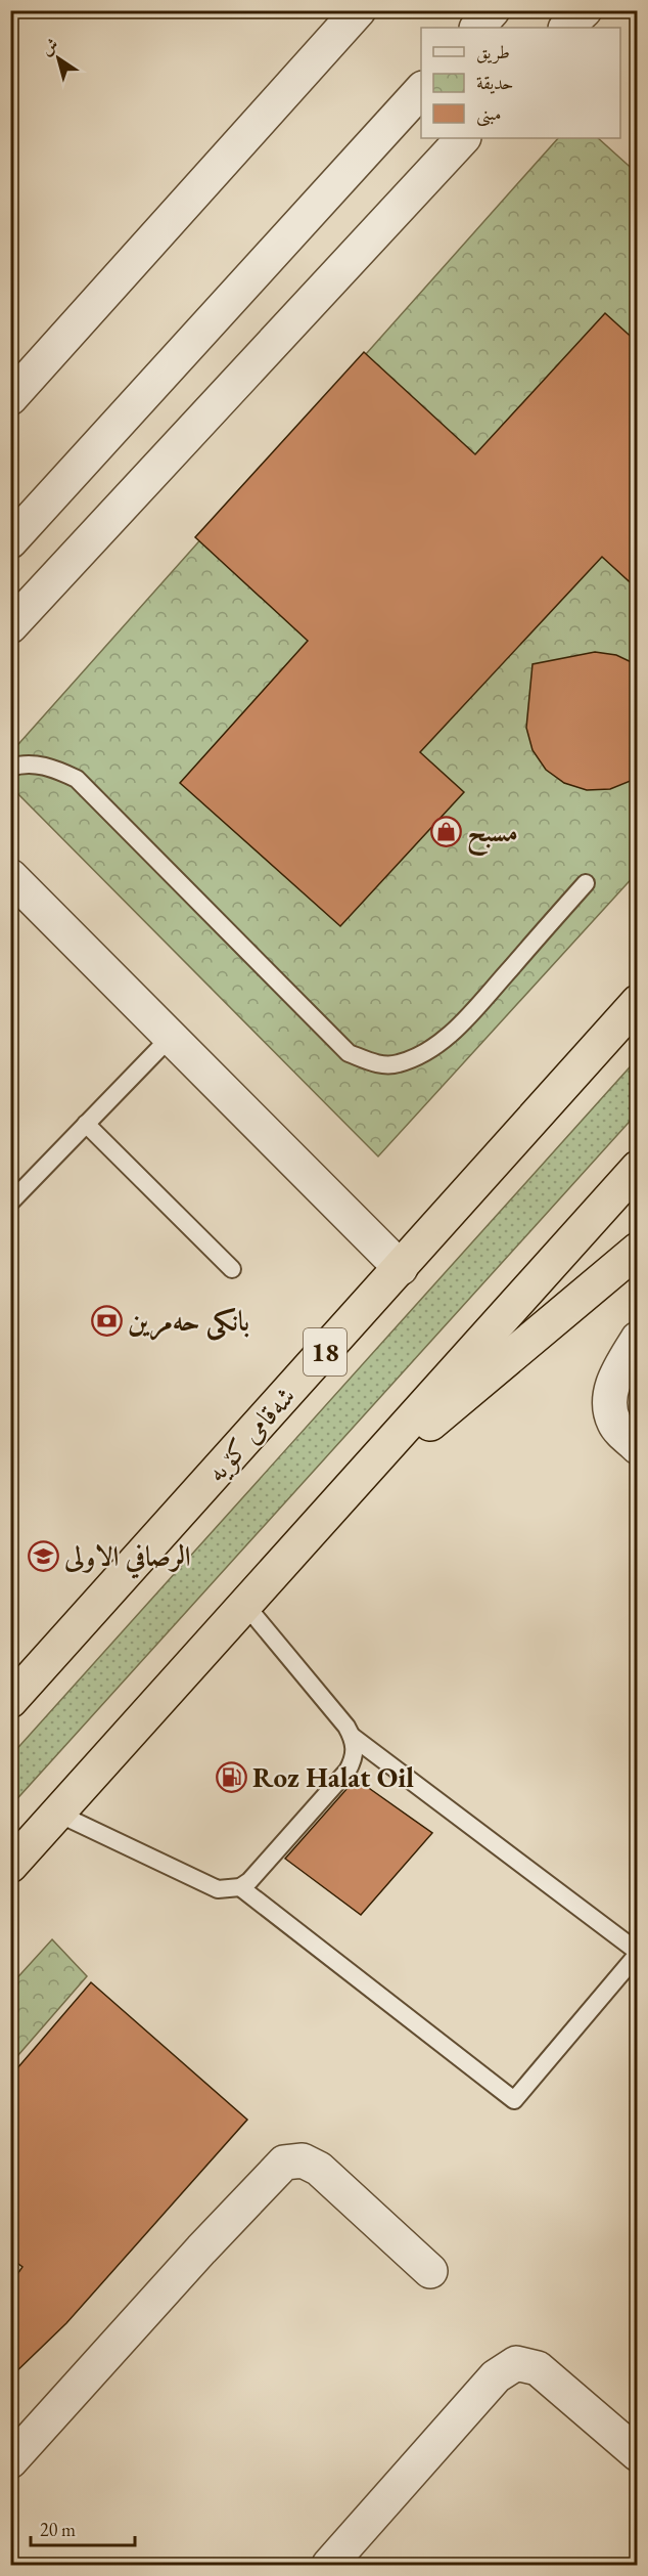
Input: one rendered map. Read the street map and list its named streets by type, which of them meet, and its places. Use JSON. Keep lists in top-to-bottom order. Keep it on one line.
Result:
{"streets":{"highway":["18","شەقامی کۆیە"]},"places":{"shop":["مسبح"],"bank":["بانكی حه‌مرین"],"school or university":["الرصافي الاولى"],"fuel station":["Roz Halat Oil"]},"legend":["طريق","حديقة","مبنى"],"scale_bar":"20 m","north":"top left"}
